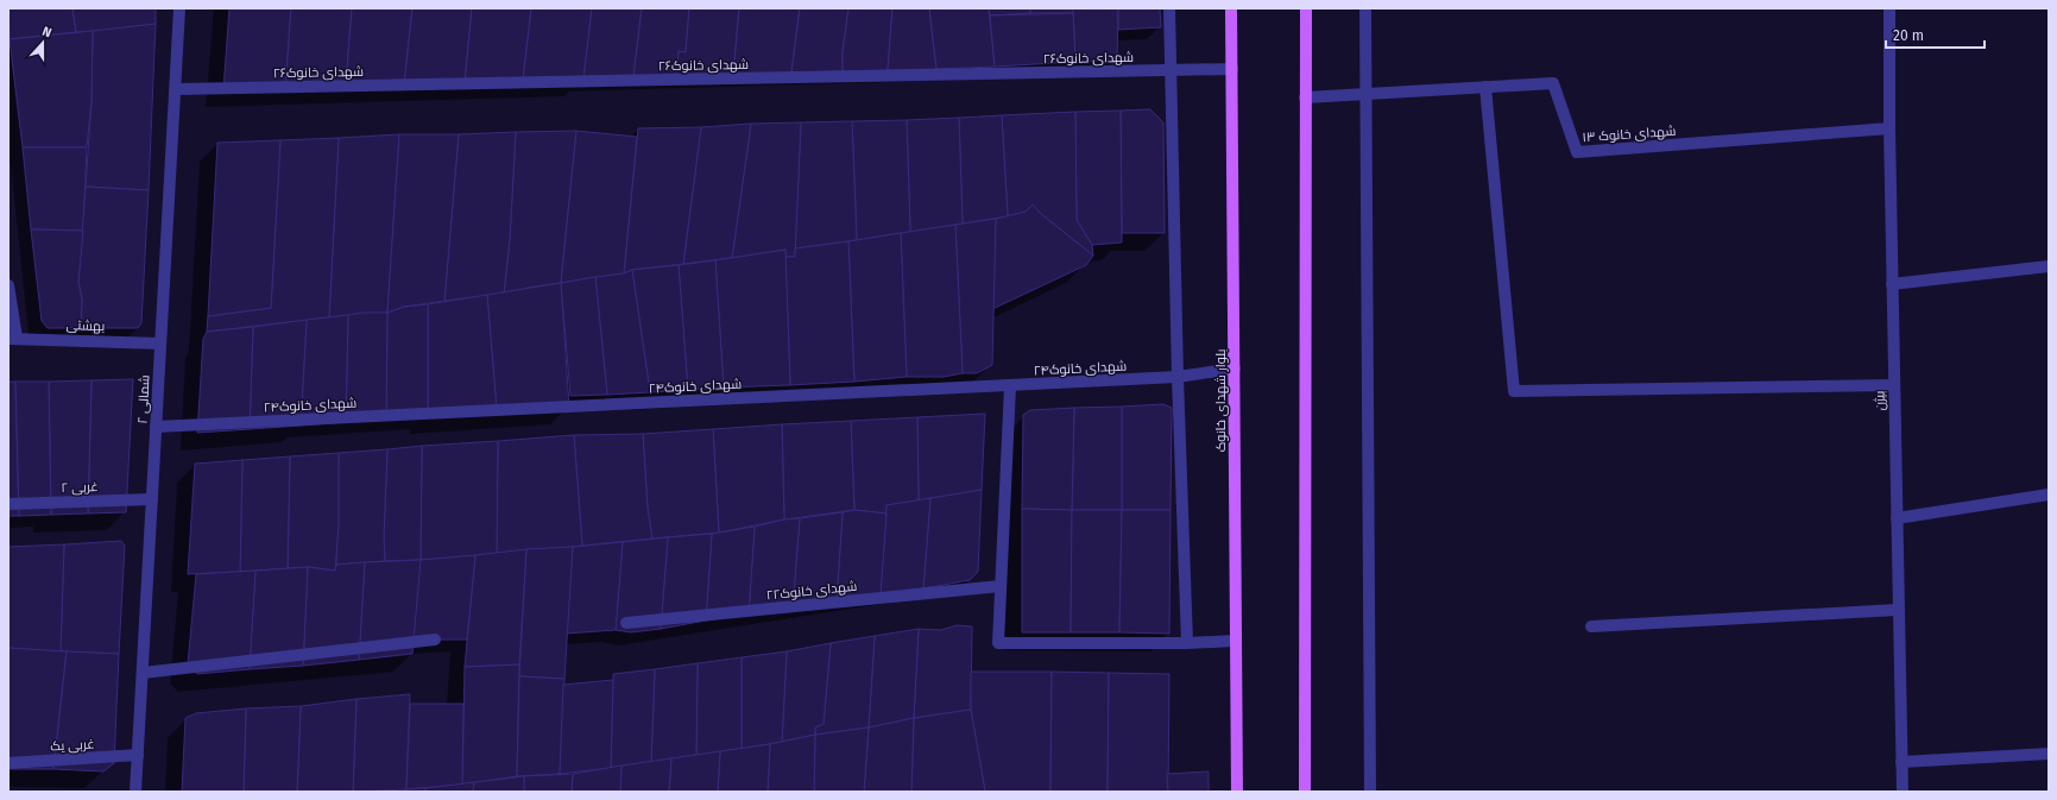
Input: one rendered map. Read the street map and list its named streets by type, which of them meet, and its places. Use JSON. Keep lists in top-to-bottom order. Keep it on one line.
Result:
{"streets":{"main road":["بلوار شهدای خانوک"],"street":["شهدای خانوک۲۶","شهدای خانوک ۱۳","بهشتی","شهدای خانوک۲۴","شمالی ۲","بیژن","۲ غربی","شهدای خانوک۲۲","غربی یک"]},"crossings":[["شهدای خانوک۲۶","شمالی ۲"],["شهدای خانوک۲۶","بلوار شهدای خانوک"],["شهدای خانوک ۱۳","بیژن"],["بهشتی","شمالی ۲"],["شهدای خانوک۲۴","شمالی ۲"],["شهدای خانوک۲۴","بلوار شهدای خانوک"],["شمالی ۲","۲ غربی"],["شمالی ۲","غربی یک"]],"scale_bar":"20 m","north":"top"}
